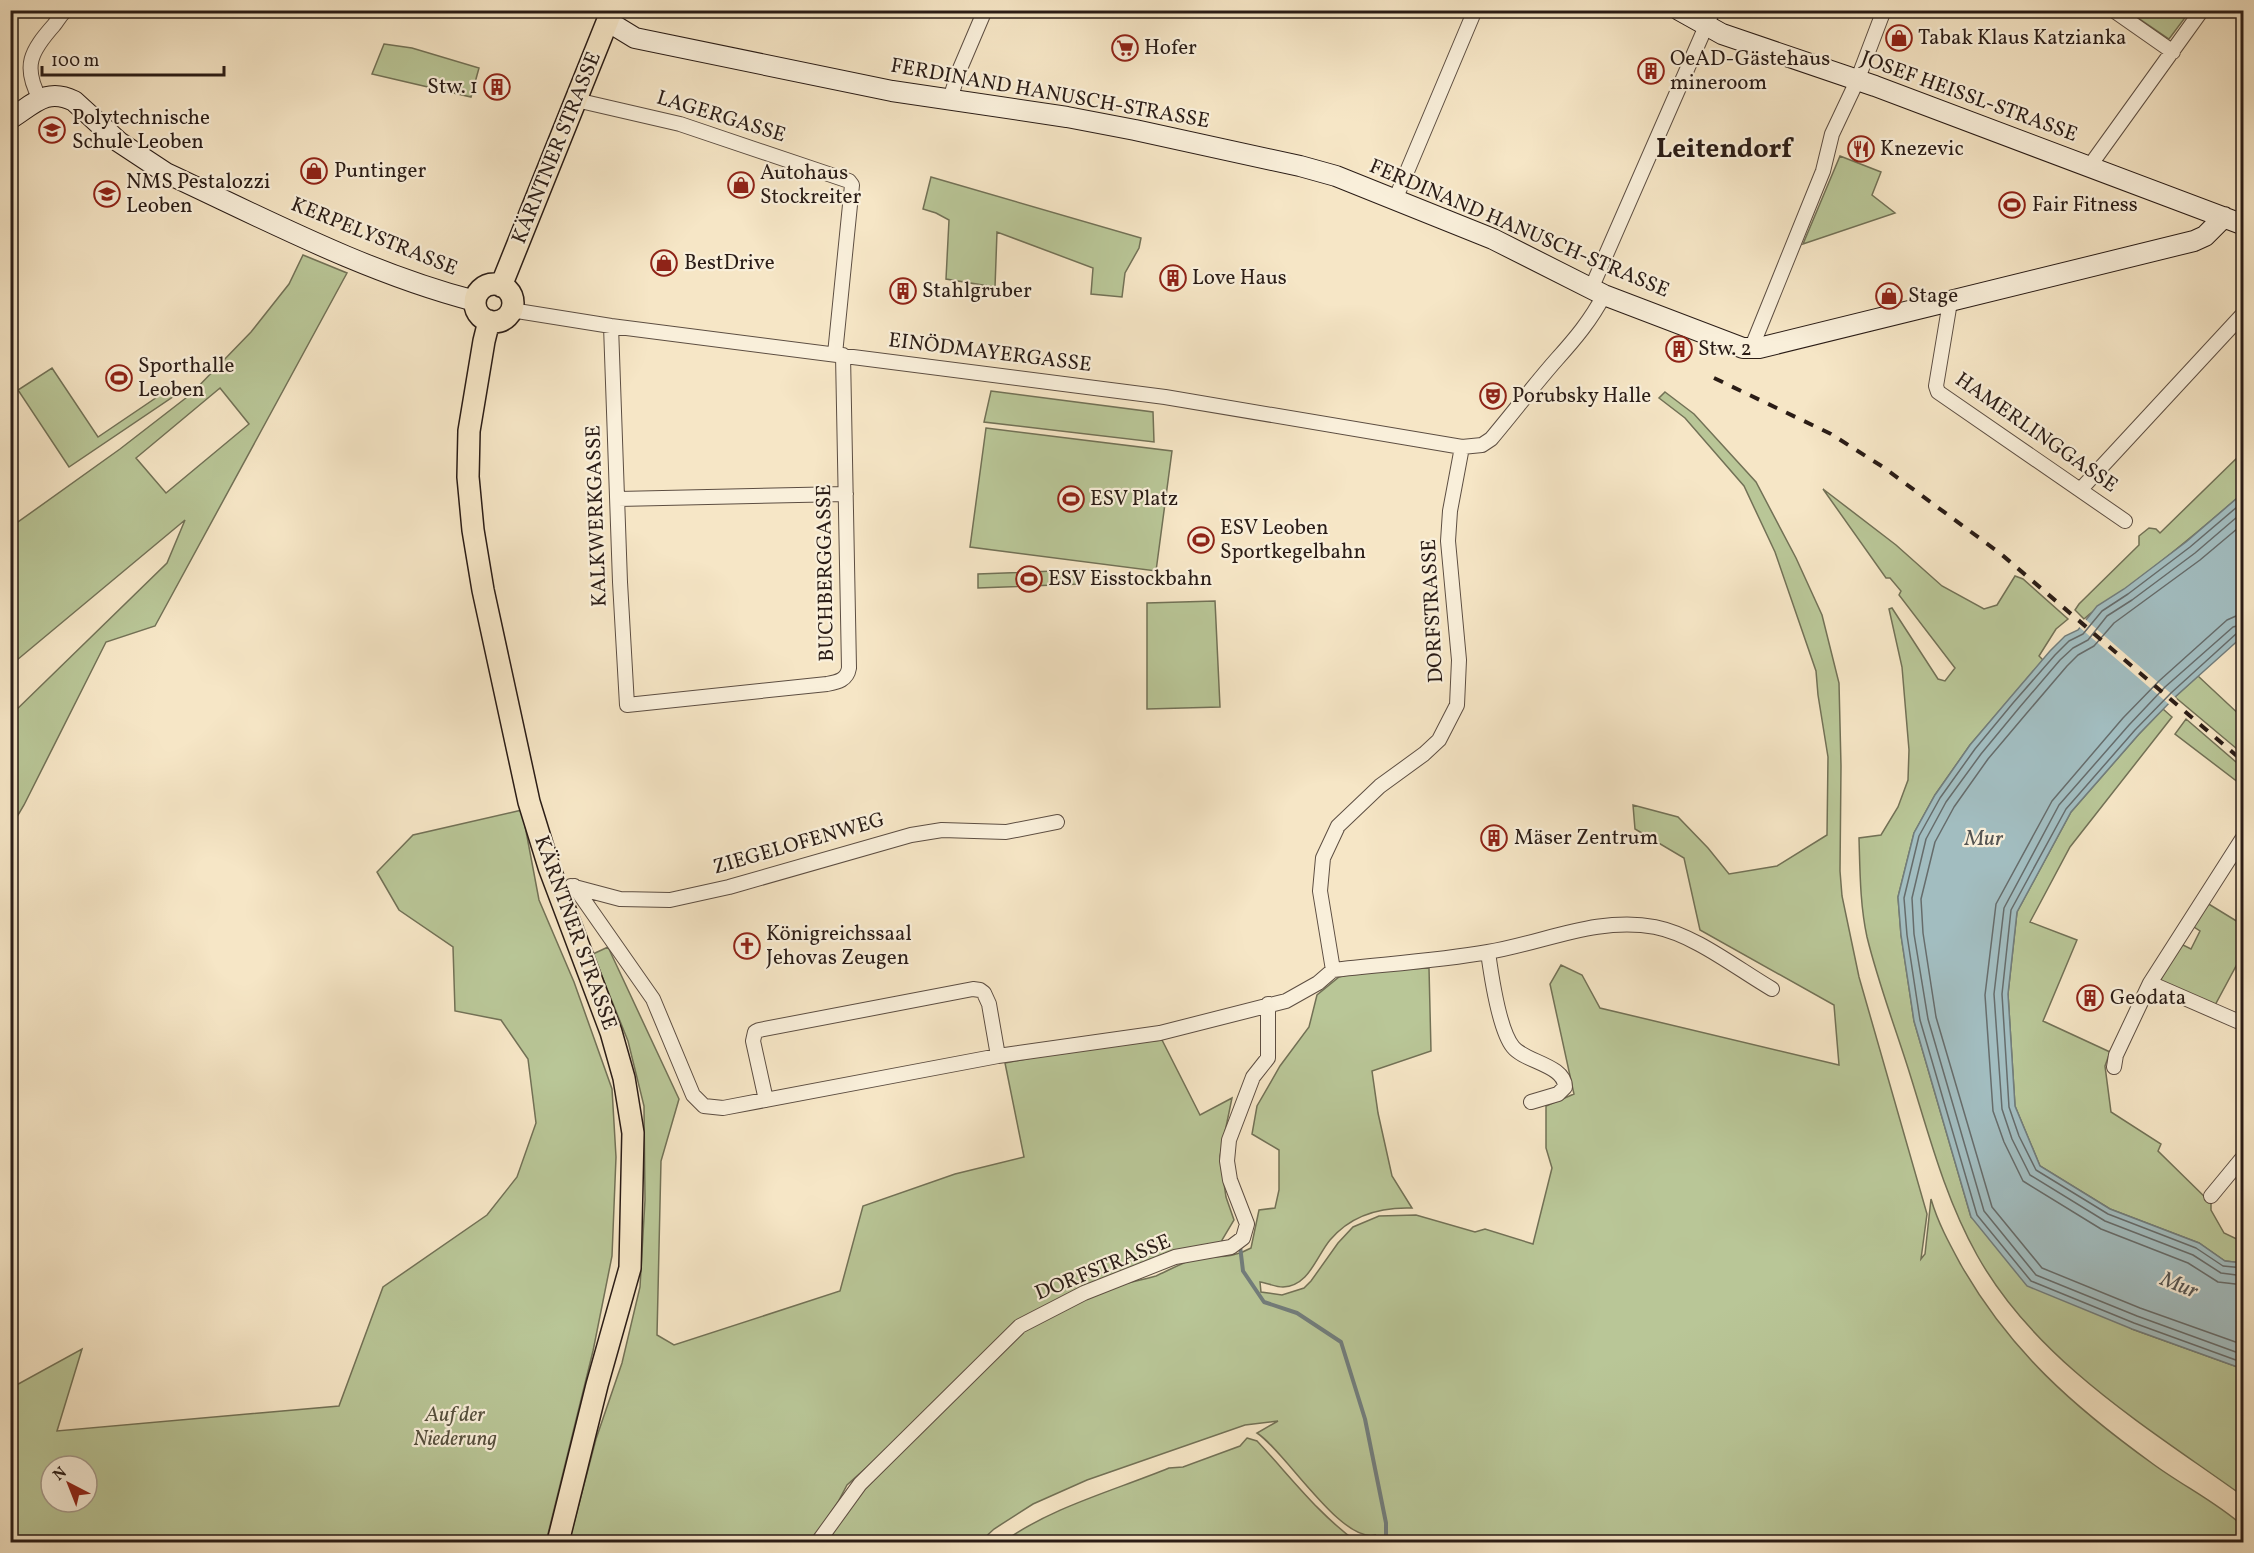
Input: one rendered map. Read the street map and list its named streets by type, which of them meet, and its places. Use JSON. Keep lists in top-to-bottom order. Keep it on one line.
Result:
{"streets":{"main road":["KÄRNTNER STRASSE"],"street":["FERDINAND HANUSCH-STRASSE","JOSEF HEISSL-STRASSE","LAGERGASSE","KERPELYSTRASSE","EINÖDMAYERGASSE","HAMERLINGGASSE","KALKWERKGASSE","BUCHBERGGASSE","DORFSTRASSE","ZIEGELOFENWEG"]},"crossings":[["FERDINAND HANUSCH-STRASSE","JOSEF HEISSL-STRASSE"],["FERDINAND HANUSCH-STRASSE","KÄRNTNER STRASSE"],["FERDINAND HANUSCH-STRASSE","HAMERLINGGASSE"],["LAGERGASSE","KÄRNTNER STRASSE"],["LAGERGASSE","BUCHBERGGASSE"],["KÄRNTNER STRASSE","KERPELYSTRASSE"],["KÄRNTNER STRASSE","EINÖDMAYERGASSE"],["KÄRNTNER STRASSE","ZIEGELOFENWEG"],["KERPELYSTRASSE","EINÖDMAYERGASSE"],["EINÖDMAYERGASSE","KALKWERKGASSE"],["EINÖDMAYERGASSE","BUCHBERGGASSE"],["EINÖDMAYERGASSE","DORFSTRASSE"],["KALKWERKGASSE","BUCHBERGGASSE"]],"districts":["Leitendorf"],"water":["Mur"],"parks":["Auf der Niederung"],"places":{"shop":["Tabak Klaus Katzianka","Puntinger","Autohaus Stockreiter","BestDrive","Stage"],"supermarket":["Hofer"],"building":["OeAD-Gästehaus mineroom","Stw. 1","Love Haus","Stahlgruber","Stw. 2","Mäser Zentrum","Geodata"],"school or university":["Polytechnische Schule Leoben","NMS Pestalozzi Leoben"],"restaurant":["Knezevic"],"sports":["Fair Fitness","Sporthalle Leoben","ESV Platz","ESV Leoben Sportkegelbahn","ESV Eisstockbahn"],"theatre":["Porubsky Halle"],"church":["Königreichssaal Jehovas Zeugen"]},"scale_bar":"100 m","north":"top left"}
